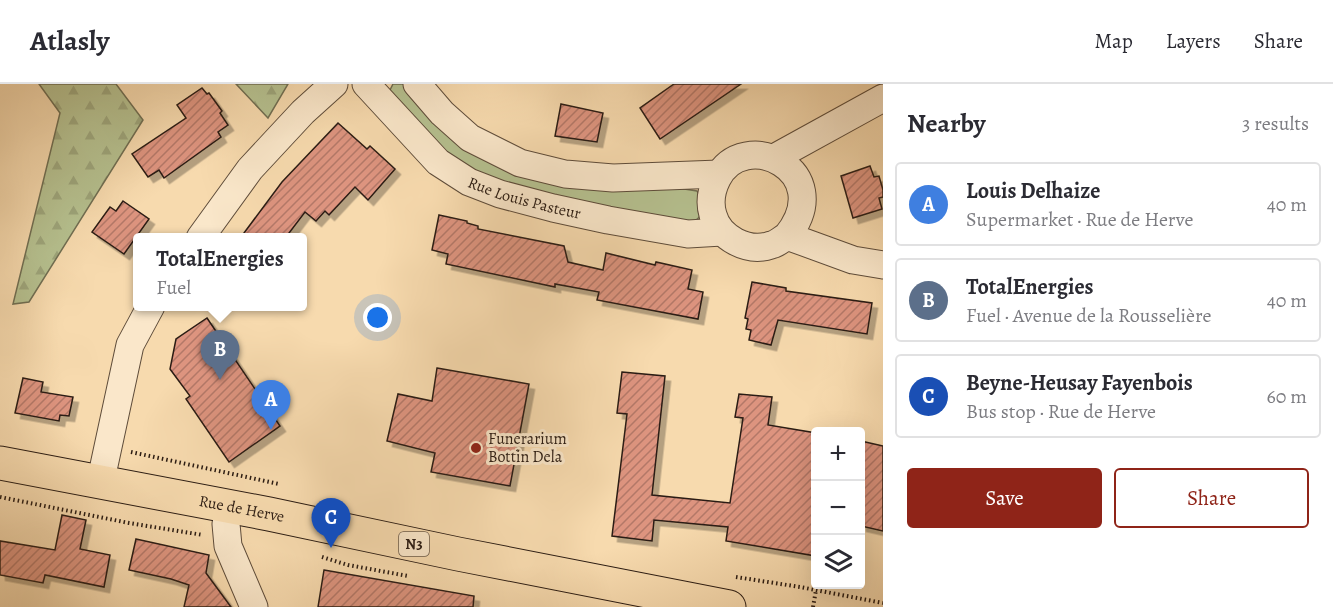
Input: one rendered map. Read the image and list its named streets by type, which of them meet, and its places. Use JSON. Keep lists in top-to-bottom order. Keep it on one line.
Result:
{"streets":{"main road":["Rue de Herve","N3"],"street":["Rue Louis Pasteur"]},"places":["Funerarium Bottin Dela"],"page":{"header":"Atlasly","nav":["Map","Layers","Share"],"heading":["Nearby","3 results"],"list":[{"mark":"A","name":"Louis Delhaize","note":"Supermarket · Rue de Herve","value":"40 m"},{"mark":"B","name":"TotalEnergies","note":"Fuel · Avenue de la Rousselière","value":"40 m"},{"mark":"C","name":"Beyne-Heusay Fayenbois","note":"Bus stop · Rue de Herve","value":"60 m"}],"popup":["TotalEnergies","Fuel"],"pins":["B","A","C"],"map_buttons":["+","−"],"buttons":["Save","Share"]}}
